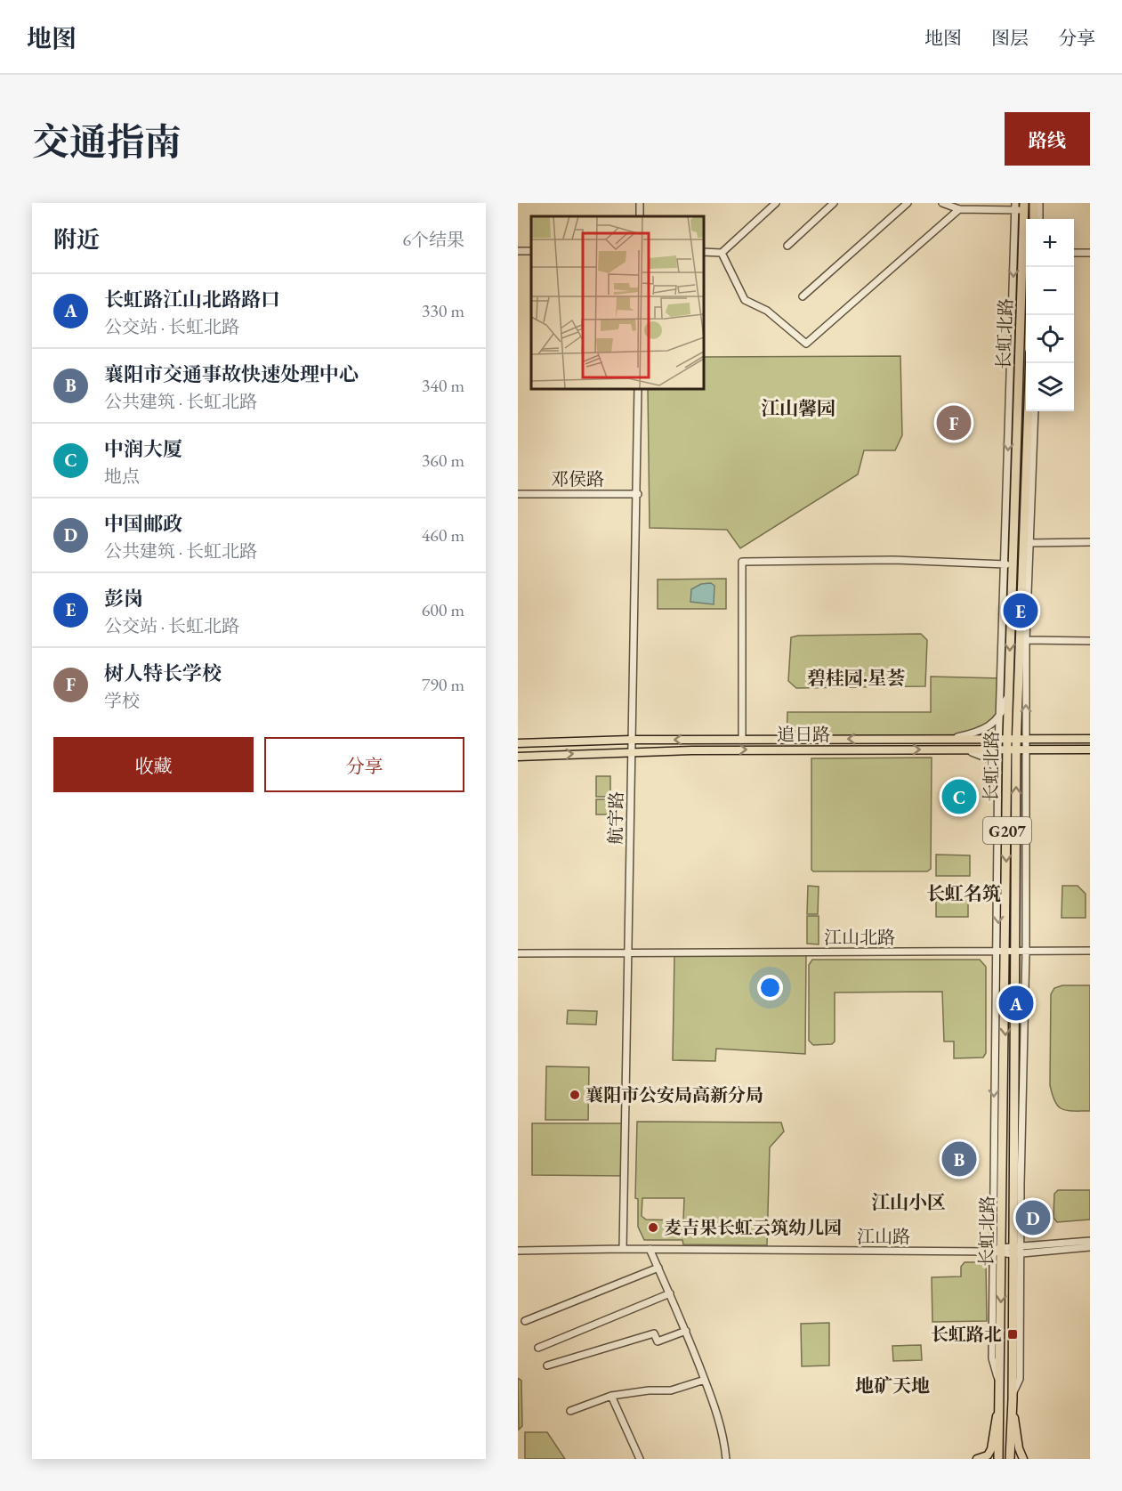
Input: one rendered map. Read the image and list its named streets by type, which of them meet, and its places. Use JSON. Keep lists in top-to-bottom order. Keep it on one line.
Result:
{"streets":{"highway":["长虹北路","G207"],"main road":["追日路"],"street":["邓侯路","航宇路","江山北路","江山路"]},"crossings":[["长虹北路","追日路"],["长虹北路","江山北路"],["邓侯路","航宇路"],["追日路","航宇路"],["航宇路","江山北路"],["航宇路","江山路"]],"districts":["江山馨园","碧桂园·星荟","长虹名筑","江山小区","地矿天地"],"places":{"other":["襄阳市公安局高新分局","麦吉果长虹云筑幼儿园"],"transit":["长虹路北"]},"page":{"header":"地图","nav":["地图","图层","分享"],"title":"交通指南","buttons":["路线",["收藏","分享"]],"heading":["附近","6个结果"],"map_buttons":["+","−"],"list":[{"mark":"A","name":"长虹路江山北路路口","note":"公交站 · 长虹北路","value":"330 m"},{"mark":"B","name":"襄阳市交通事故快速处理中心","note":"公共建筑 · 长虹北路","value":"340 m"},{"mark":"C","name":"中润大厦","note":"地点","value":"360 m"},{"mark":"D","name":"中国邮政","note":"公共建筑 · 长虹北路","value":"460 m"},{"mark":"E","name":"彭岗","note":"公交站 · 长虹北路","value":"600 m"},{"mark":"F","name":"树人特长学校","note":"学校","value":"790 m"}],"pins":["F","E","C","A","B","D"]}}
